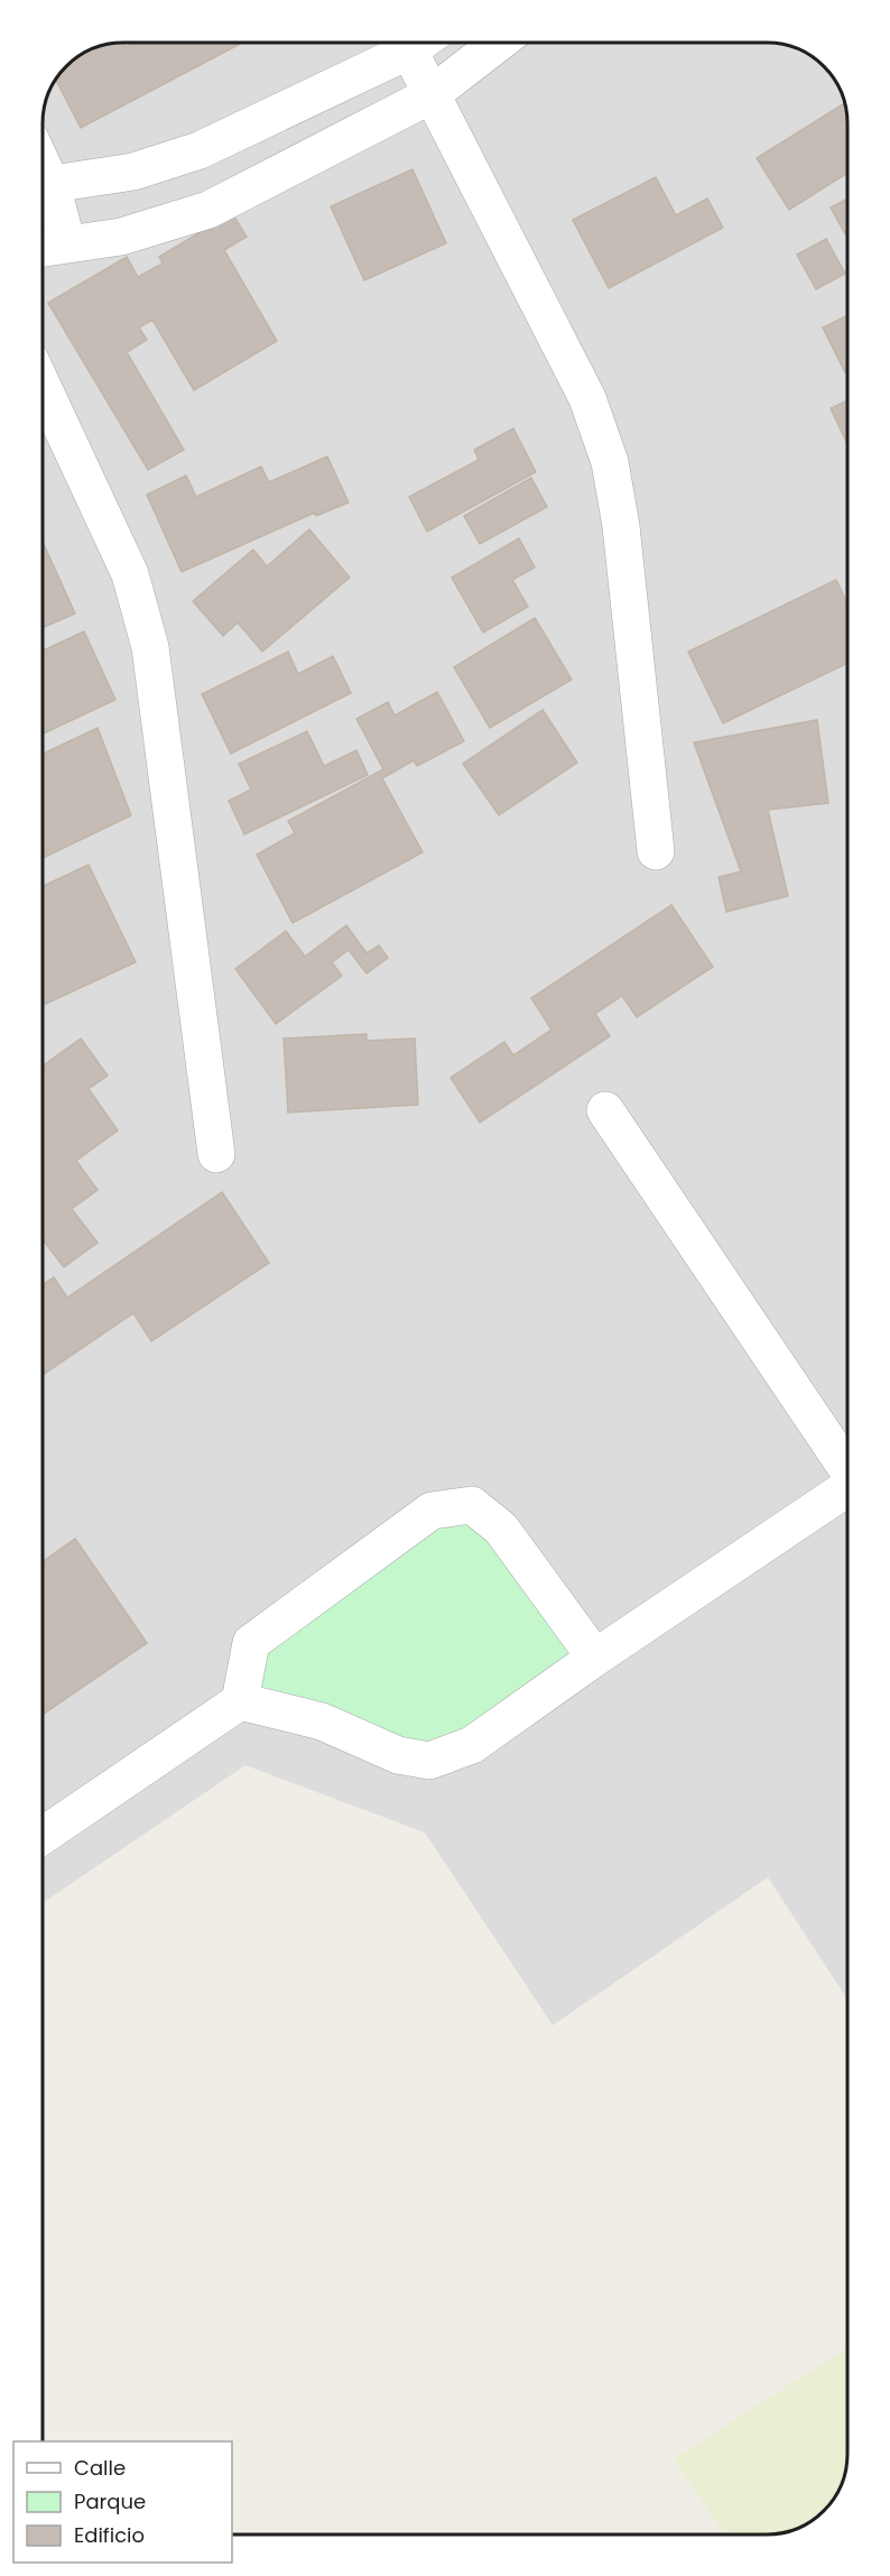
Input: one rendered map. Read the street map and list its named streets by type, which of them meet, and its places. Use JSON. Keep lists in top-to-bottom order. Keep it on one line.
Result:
{"legend":["Calle","Parque","Edificio"]}
